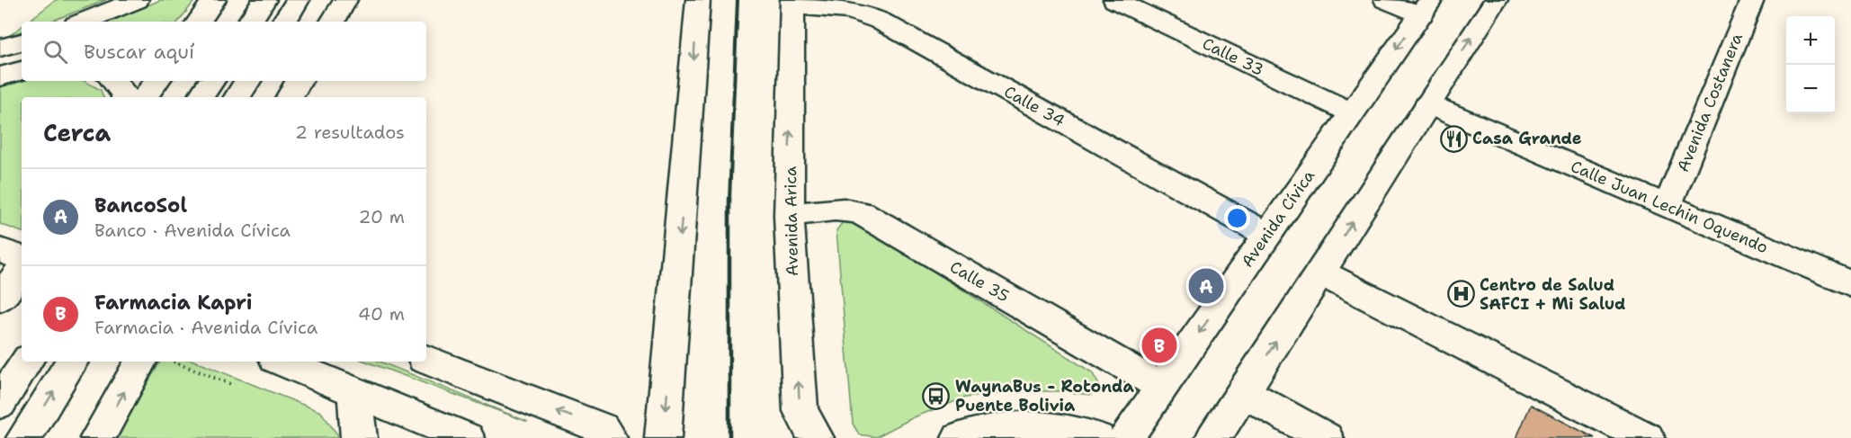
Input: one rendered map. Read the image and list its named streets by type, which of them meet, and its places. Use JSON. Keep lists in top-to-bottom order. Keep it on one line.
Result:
{"streets":{"main road":["Calle 33","Avenida Costanera","Calle 34","Calle Juan Lechin Oquendo","Avenida Cívica","Avenida Arica","Calle 35"]},"crossings":[["Calle 33","Avenida Cívica"],["Avenida Costanera","Calle Juan Lechin Oquendo"],["Calle 34","Avenida Cívica"],["Calle 34","Avenida Arica"],["Avenida Cívica","Calle 35"],["Avenida Arica","Calle 35"]],"places":{"restaurant":["Casa Grande"],"hospital":["Centro de Salud SAFCI + Mi Salud"],"bus stop":["WaynaBus - Rotonda Puente Bolivia"]},"page":{"map_buttons":["+","−"],"search":"Buscar aquí","heading":["Cerca","2 resultados"],"list":[{"mark":"A","name":"BancoSol","note":"Banco · Avenida Cívica","value":"20 m"},{"mark":"B","name":"Farmacia Kapri","note":"Farmacia · Avenida Cívica","value":"40 m"}],"pins":["A","B"]}}
